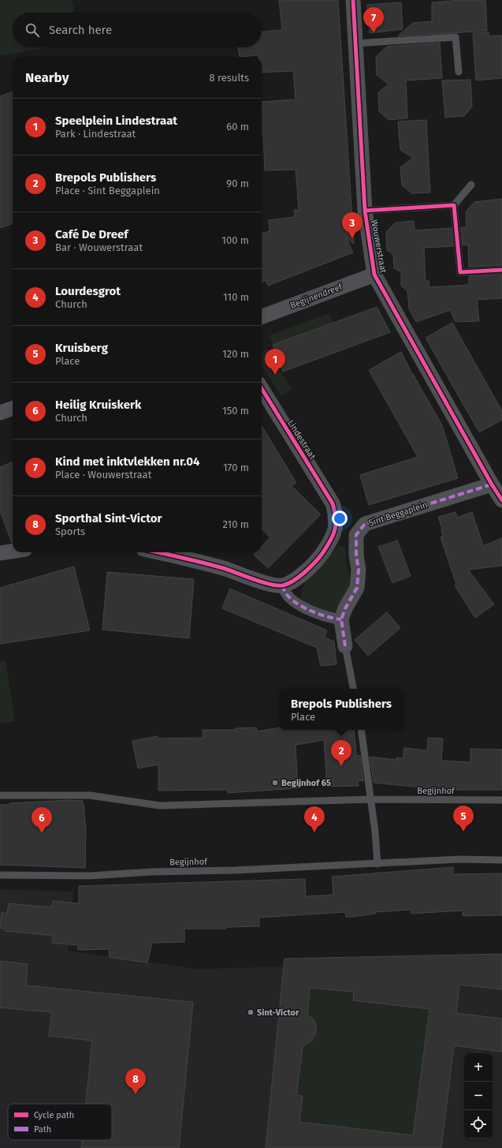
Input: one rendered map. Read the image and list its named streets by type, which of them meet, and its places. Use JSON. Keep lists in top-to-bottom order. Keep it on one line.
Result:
{"streets":{"street":["Wouwerstraat","Begijnendreef","Lindestraat","Sint Beggaplein"],"lane":["Begijnhof"]},"crossings":[["Wouwerstraat","Begijnendreef"],["Wouwerstraat","Sint Beggaplein"]],"places":["Begijnhof 65","Sint-Victor"],"legend":["Cycle path","Path"],"page":{"pins":["7","3","1","2","5","4","6","8"],"search":"Search here","heading":["Nearby","8 results"],"list":[{"mark":"1","name":"Speelplein Lindestraat","note":"Park · Lindestraat","value":"60 m"},{"mark":"2","name":"Brepols Publishers","note":"Place · Sint Beggaplein","value":"90 m"},{"mark":"3","name":"Café De Dreef","note":"Bar · Wouwerstraat","value":"100 m"},{"mark":"4","name":"Lourdesgrot","note":"Church","value":"110 m"},{"mark":"5","name":"Kruisberg","note":"Place","value":"120 m"},{"mark":"6","name":"Heilig Kruiskerk","note":"Church","value":"150 m"},{"mark":"7","name":"Kind met inktvlekken nr.04","note":"Place · Wouwerstraat","value":"170 m"},{"mark":"8","name":"Sporthal Sint-Victor","note":"Sports","value":"210 m"}],"popup":["Brepols Publishers","Place"],"map_buttons":["+","−"]}}
